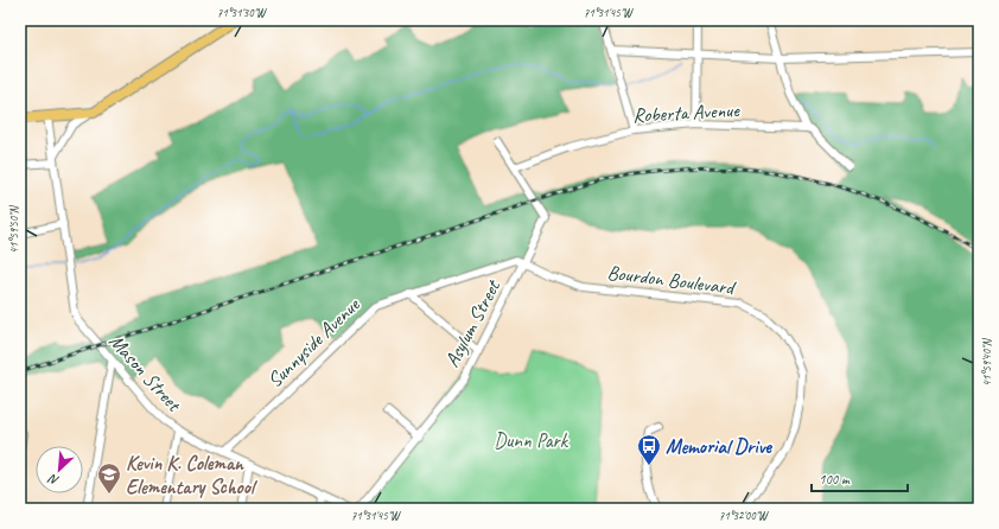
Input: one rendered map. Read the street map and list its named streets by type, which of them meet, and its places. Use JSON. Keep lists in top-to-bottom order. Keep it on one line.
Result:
{"streets":{"street":["Roberta Avenue","Bourdon Boulevard","Asylum Street","Sunnyside Avenue","Mason Street"]},"crossings":[["Roberta Avenue","Asylum Street"],["Bourdon Boulevard","Asylum Street"],["Bourdon Boulevard","Sunnyside Avenue"],["Asylum Street","Sunnyside Avenue"],["Sunnyside Avenue","Mason Street"]],"parks":["Dunn Park"],"places":{"bus stop":["Memorial Drive"],"school or university":["Kevin K. Coleman Elementary School"]},"scale_bar":"100 m","north":"bottom left","coordinates":["71°31'30\"W","71°31'45\"W","41°59'50\"N","41°59'40\"N","71°32'00\"W"]}
